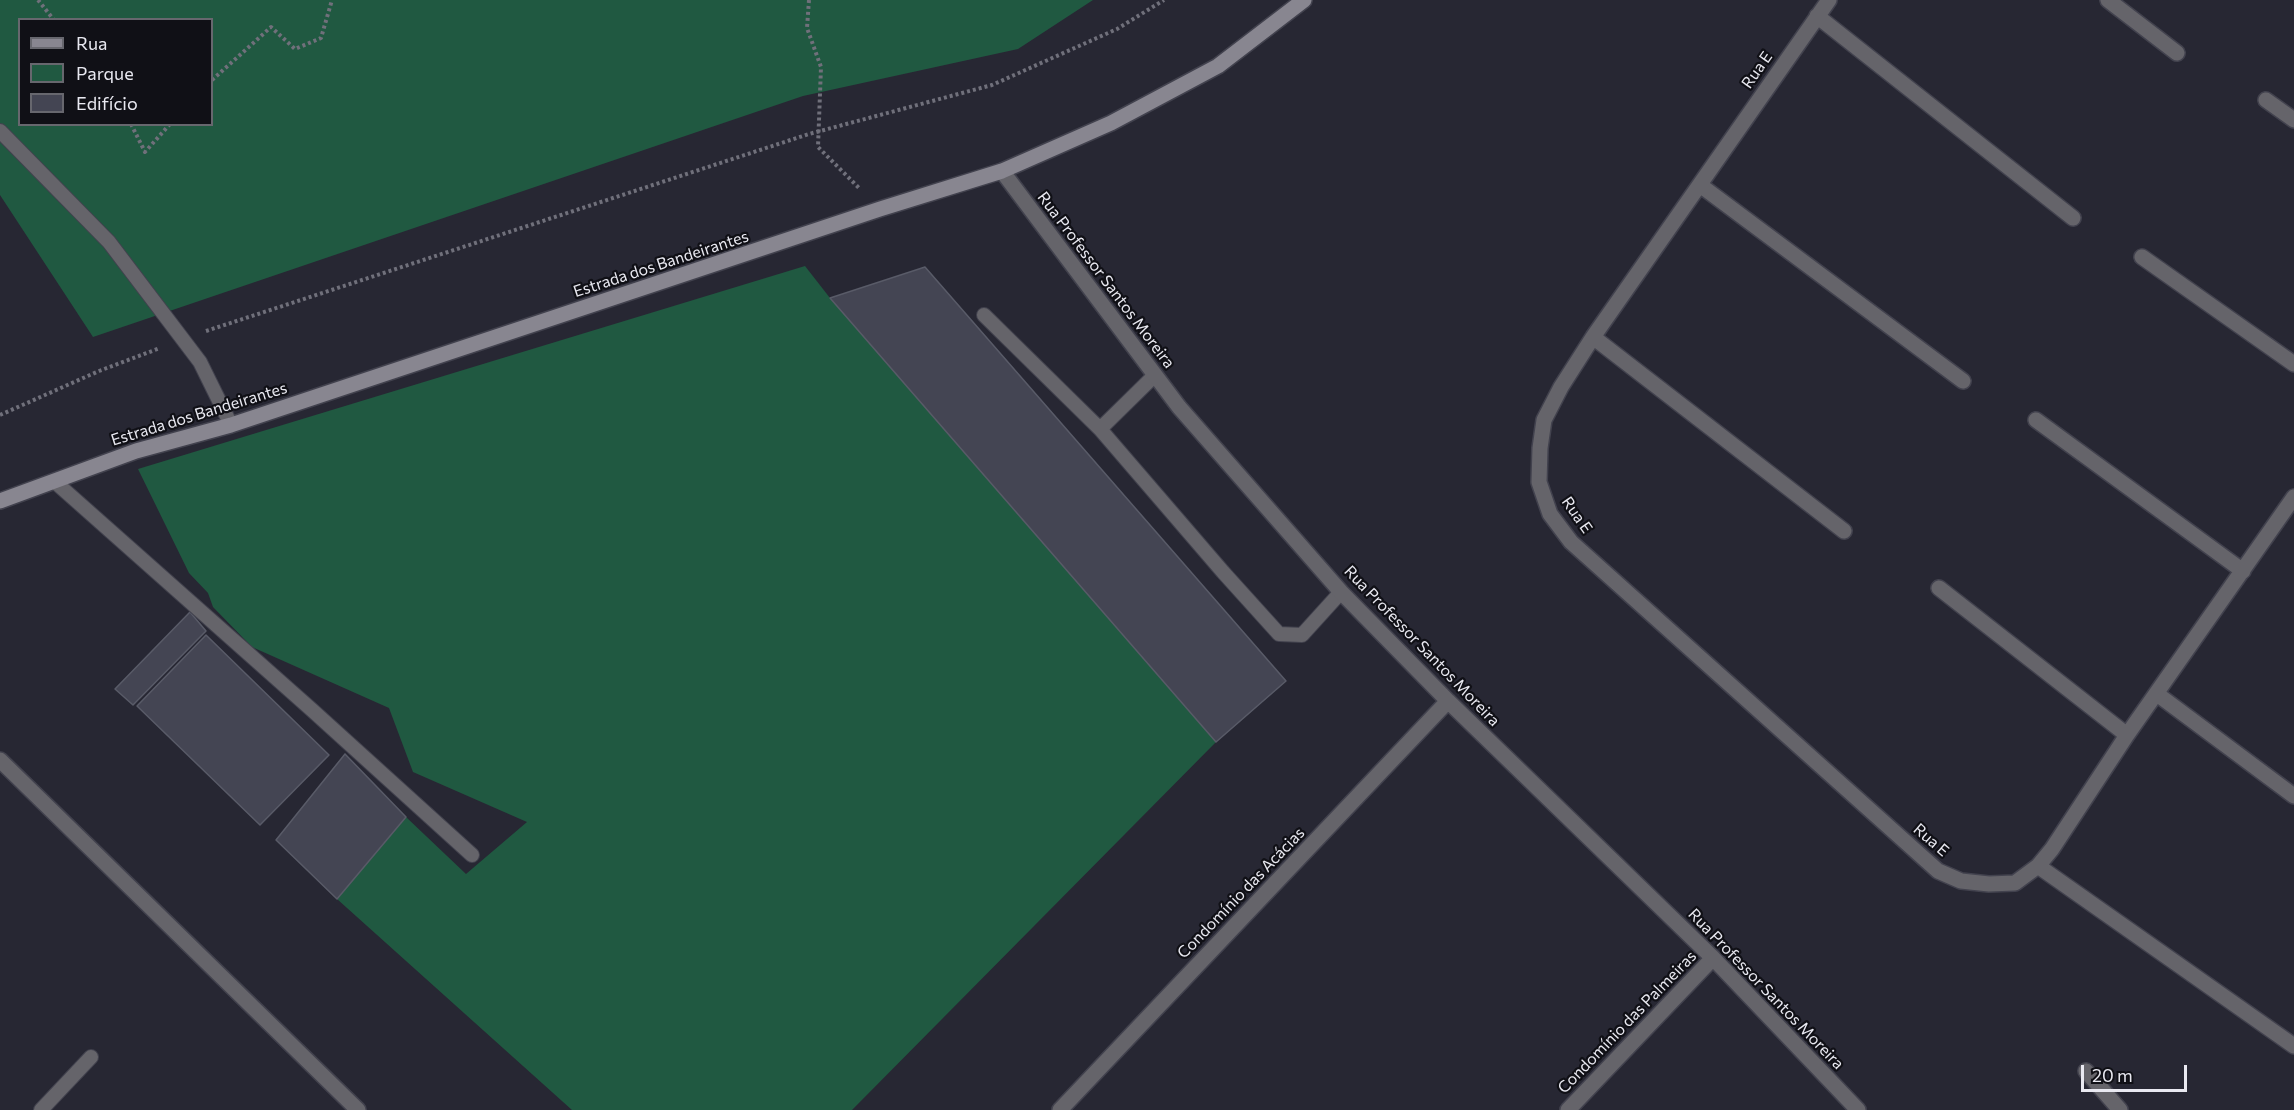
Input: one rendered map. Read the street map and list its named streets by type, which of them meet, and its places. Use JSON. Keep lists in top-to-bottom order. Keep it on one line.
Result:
{"streets":{"main road":["Estrada dos Bandeirantes"],"street":["Rua E","Rua Professor Santos Moreira","Condomínio das Acácias","Condomínio das Palmeiras"]},"crossings":[["Estrada dos Bandeirantes","Rua Professor Santos Moreira"],["Rua Professor Santos Moreira","Condomínio das Acácias"],["Rua Professor Santos Moreira","Condomínio das Palmeiras"]],"legend":["Rua","Parque","Edifício"],"scale_bar":"20 m"}
